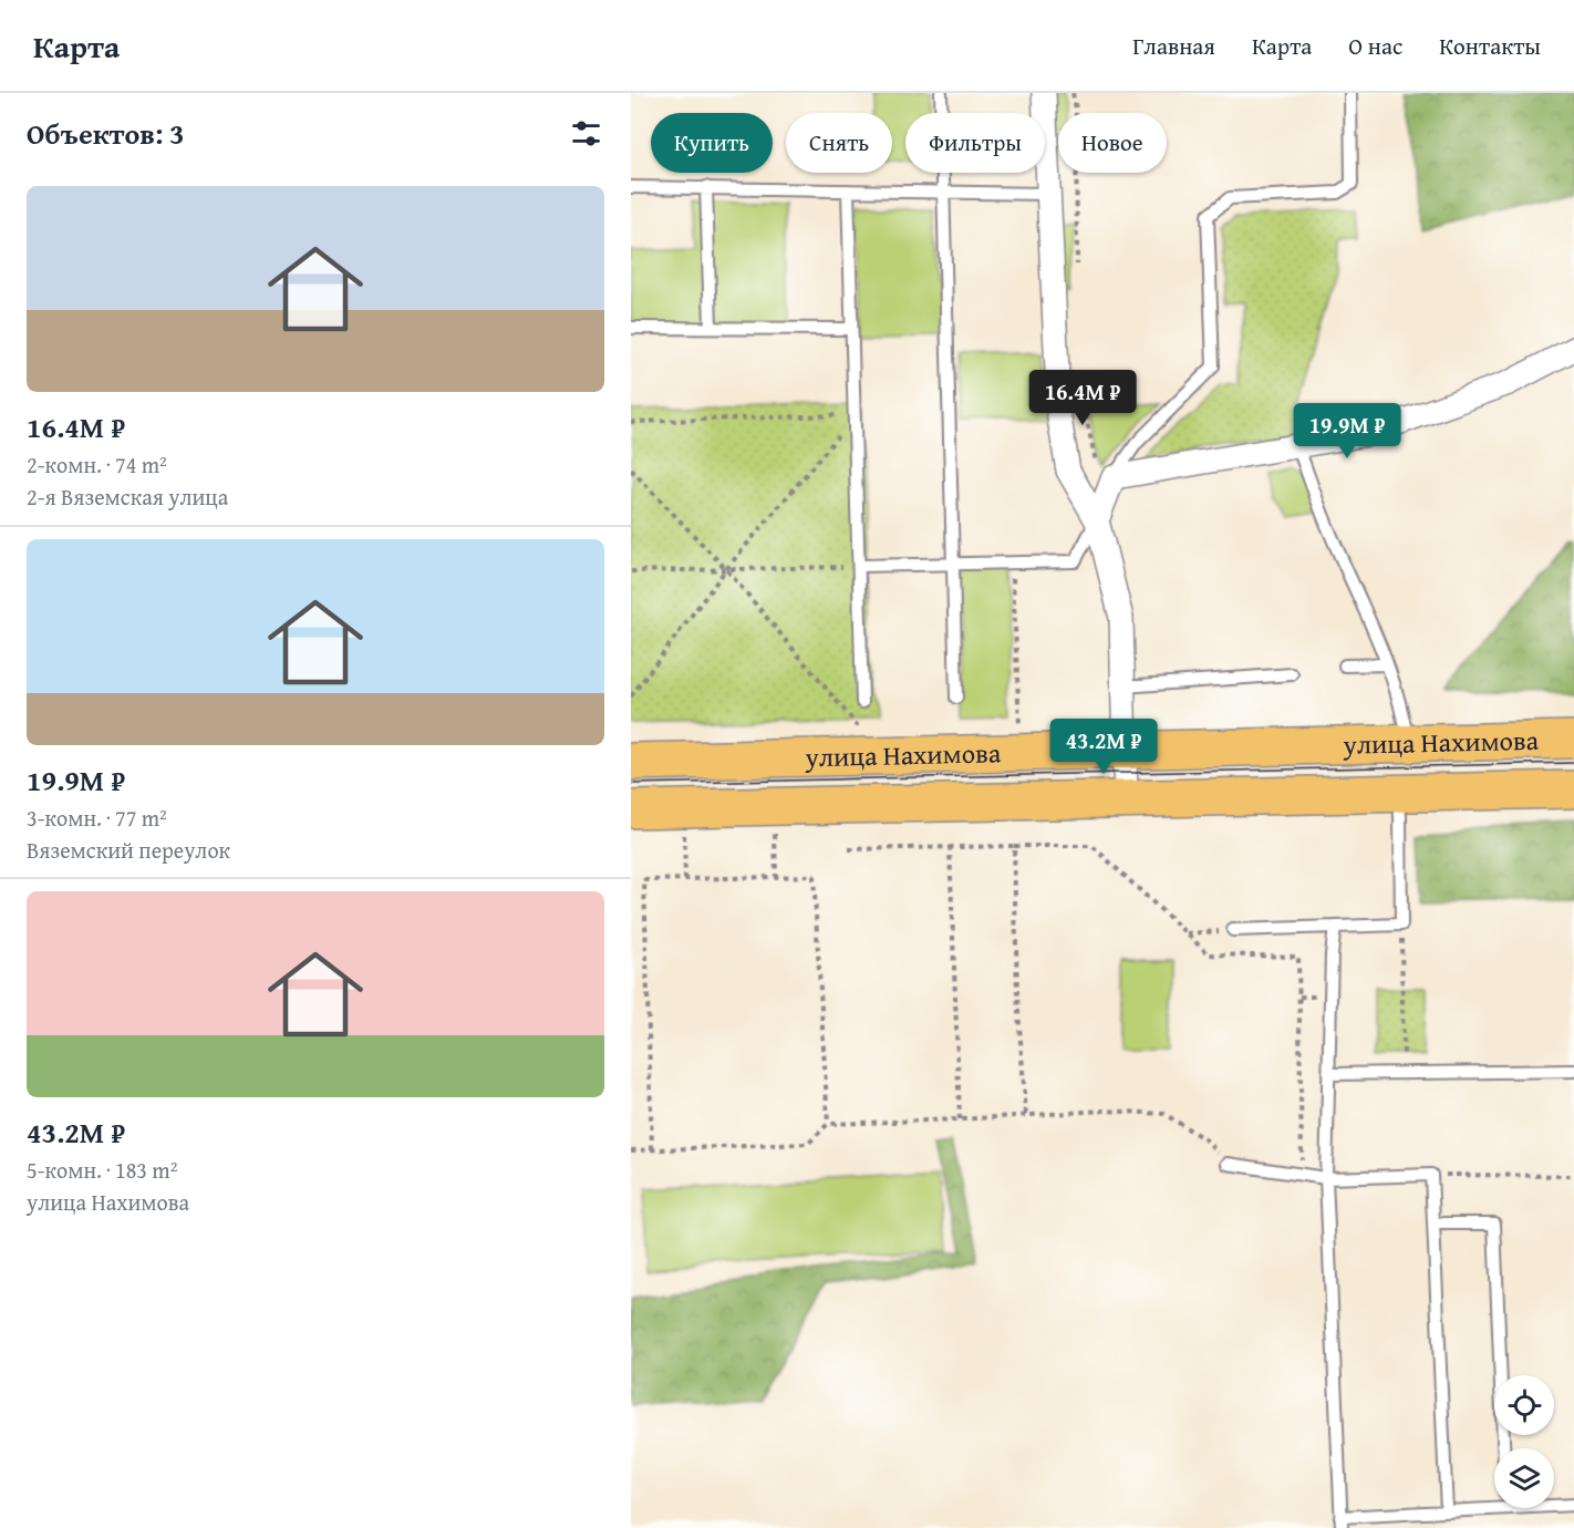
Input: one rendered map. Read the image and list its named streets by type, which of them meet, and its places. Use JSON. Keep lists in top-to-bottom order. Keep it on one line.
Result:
{"streets":{"main road":["улица Нахимова"]},"page":{"header":"Карта","nav":["Главная","Карта","О нас","Контакты"],"heading":"Объектов: 3","chip":["Купить","Снять","Фильтры","Новое"],"list":[{"name":"16.4M ₽","note":"2-комн. · 74 m² · 2-я Вяземская улица"},{"name":"19.9M ₽","note":"3-комн. · 77 m² · Вяземский переулок"},{"name":"43.2M ₽","note":"5-комн. · 183 m² · улица Нахимова"}],"price":["16.4M ₽","19.9M ₽","43.2M ₽"]}}
